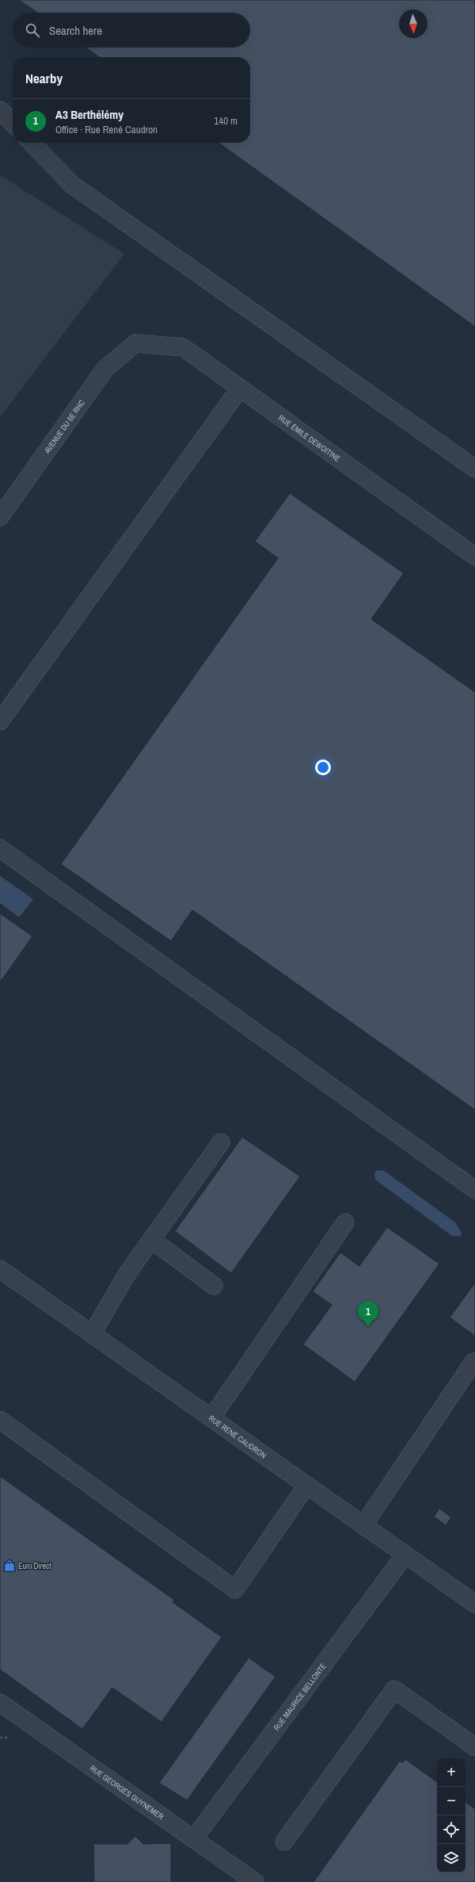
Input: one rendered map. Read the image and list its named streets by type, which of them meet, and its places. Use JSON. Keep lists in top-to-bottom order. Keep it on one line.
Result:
{"streets":{"street":["AVENUE DU 6E RHC","RUE ÉMILE DEWOITINE","RUE RENÉ CAUDRON","RUE MAURICE BELLONTE","RUE GEORGES GUYNEMER"]},"crossings":[["AVENUE DU 6E RHC","RUE ÉMILE DEWOITINE"],["RUE RENÉ CAUDRON","RUE MAURICE BELLONTE"],["RUE MAURICE BELLONTE","RUE GEORGES GUYNEMER"]],"places":{"shop":["Euro Direct"]},"north":"bottom","page":{"search":"Search here","heading":"Nearby","list":[{"mark":"1","name":"A3 Berthélémy","note":"Office · Rue René Caudron","value":"140 m"}],"pins":"1","map_buttons":["+","−"]}}
